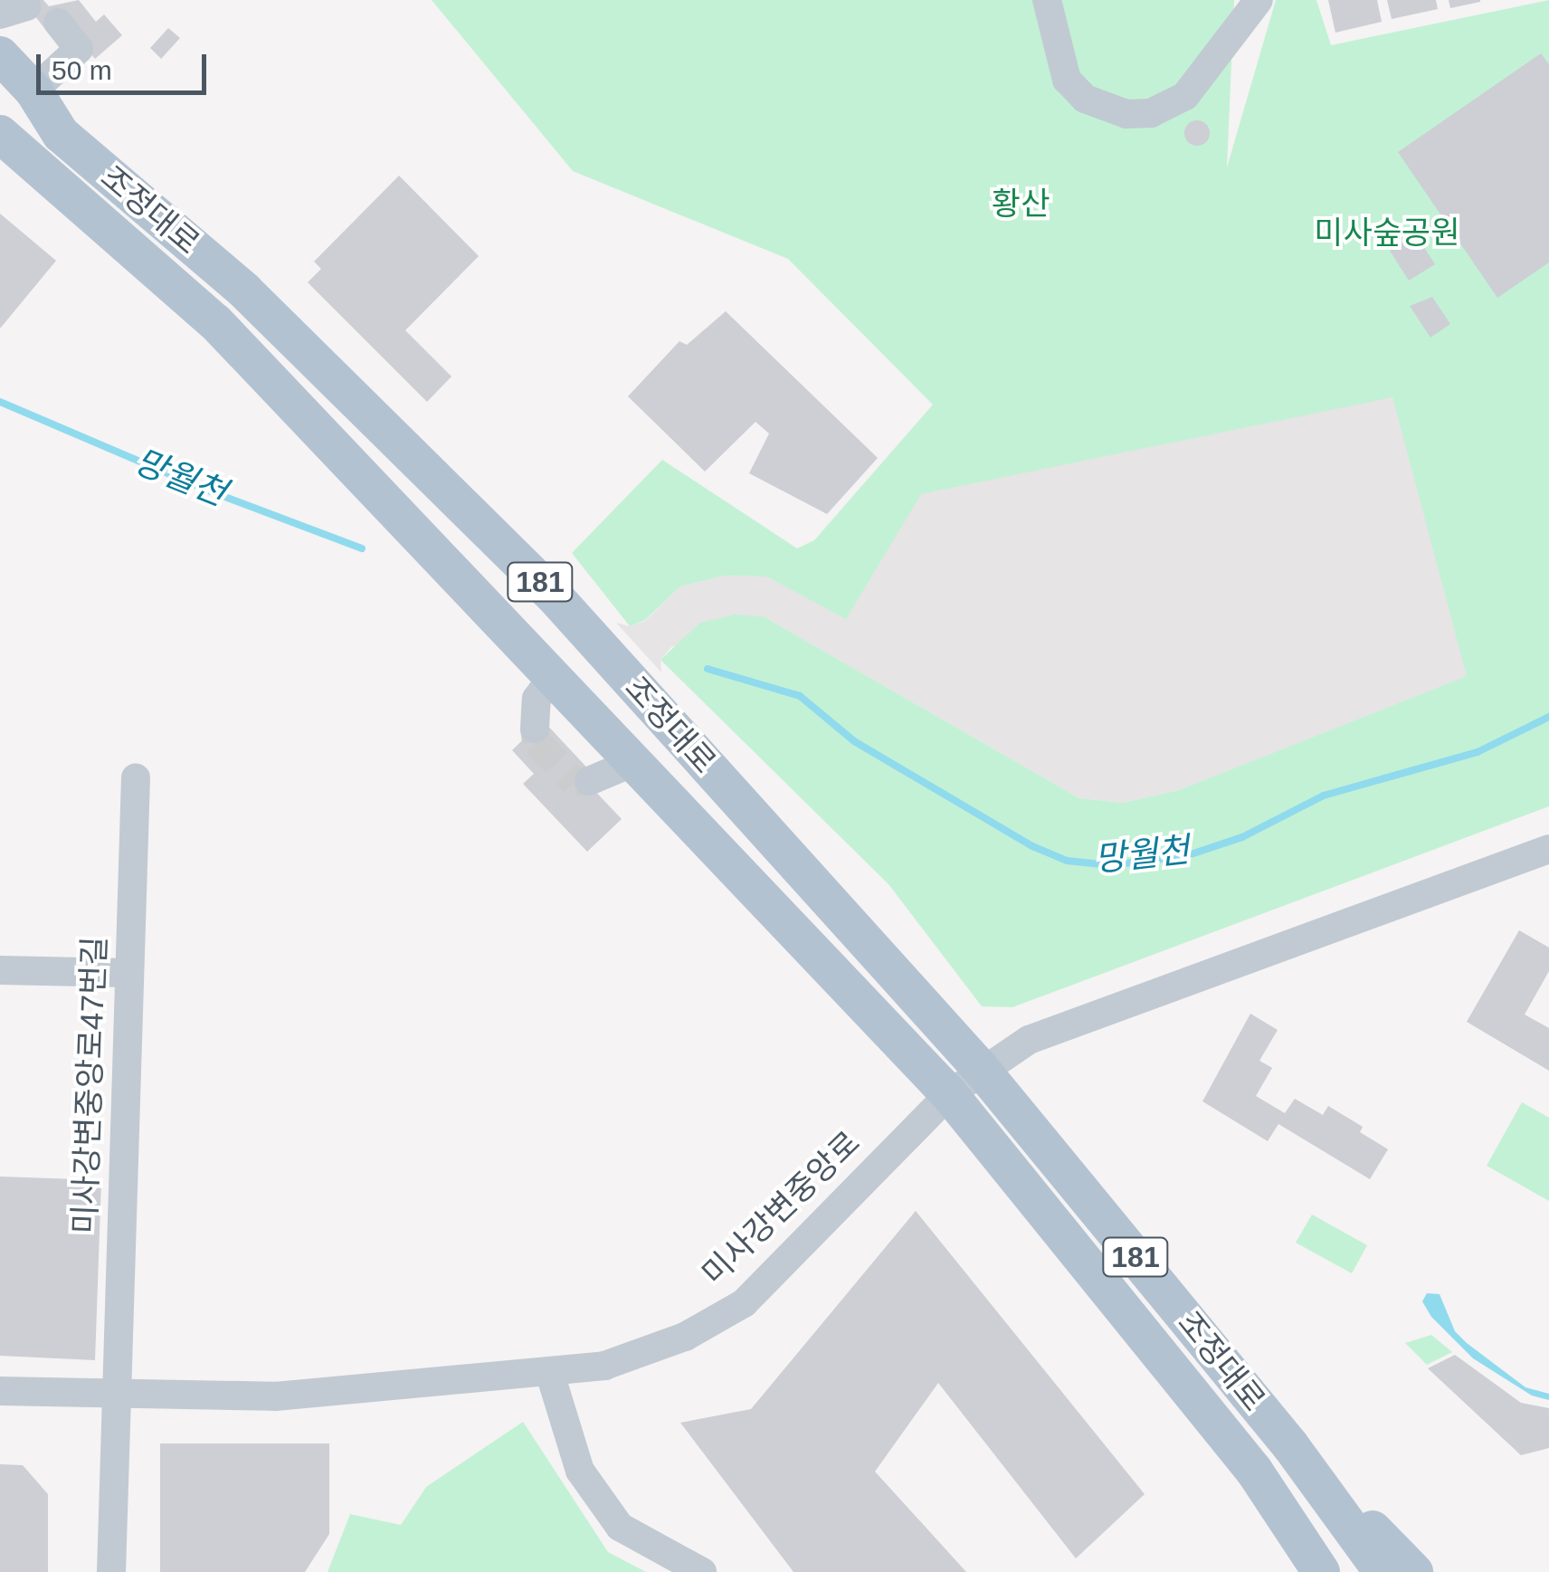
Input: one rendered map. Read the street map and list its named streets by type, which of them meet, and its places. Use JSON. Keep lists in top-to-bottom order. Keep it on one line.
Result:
{"streets":{"main road":["조정대로","181"],"street":["미사강변중앙로47번길","미사강변중앙로"]},"crossings":[["조정대로","미사강변중앙로"],["미사강변중앙로47번길","미사강변중앙로"]],"water":["망월천"],"parks":["황산","미사숲공원"],"scale_bar":"50 m"}
